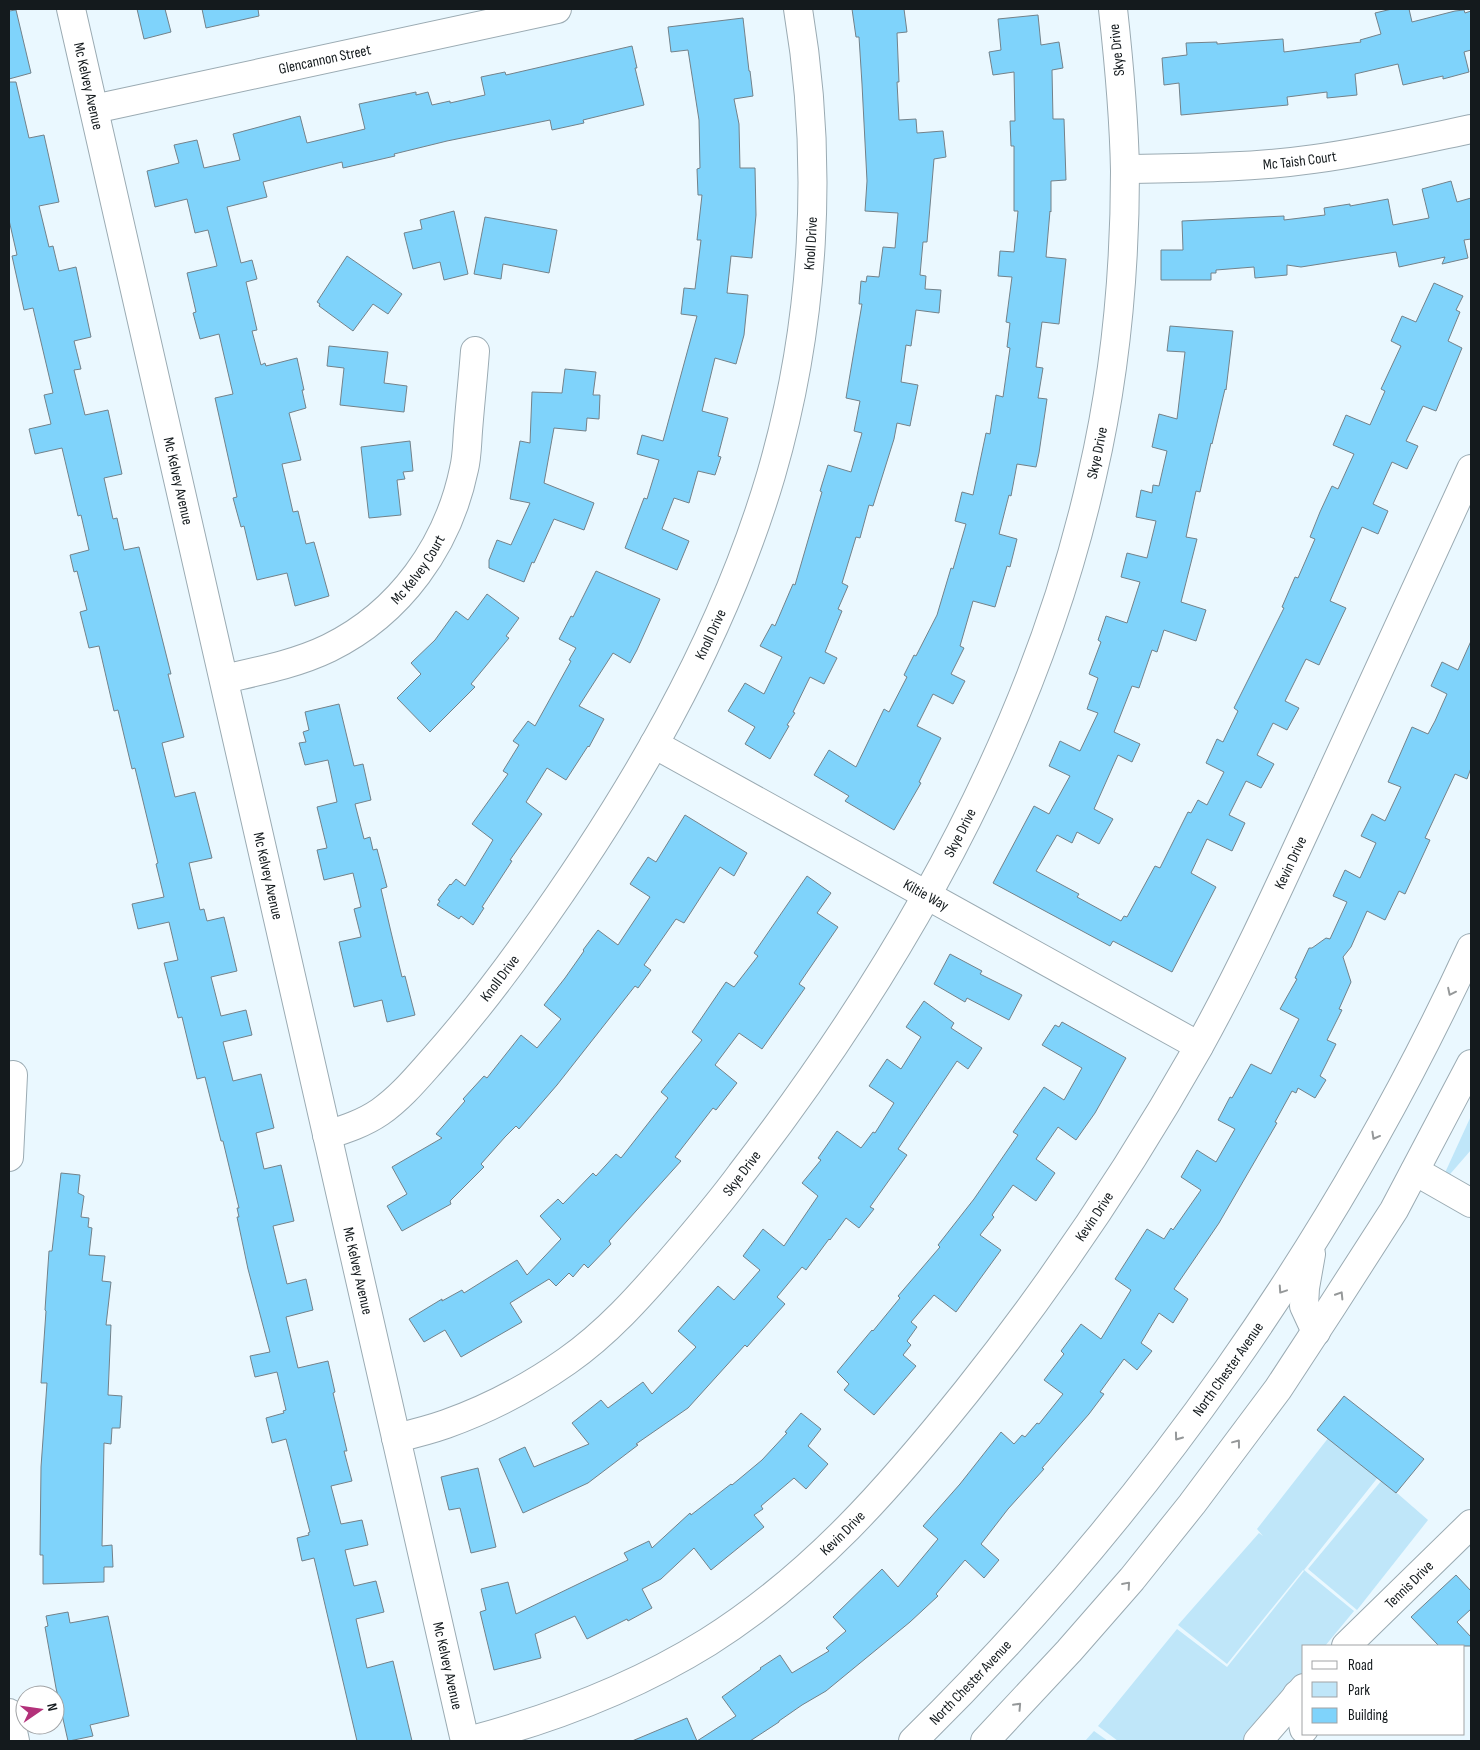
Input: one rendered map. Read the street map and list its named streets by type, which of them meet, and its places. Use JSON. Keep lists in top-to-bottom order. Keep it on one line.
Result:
{"streets":{"street":["Skye Drive","Glencannon Street","Mc Kelvey Avenue","Mc Taish Court","Knoll Drive","Mc Kelvey Court","Kevin Drive","Kiltie Way","North Chester Avenue","Tennis Drive"]},"crossings":[["Skye Drive","Mc Kelvey Avenue"],["Skye Drive","Mc Taish Court"],["Skye Drive","Kiltie Way"],["Glencannon Street","Mc Kelvey Avenue"],["Mc Kelvey Avenue","Knoll Drive"],["Mc Kelvey Avenue","Mc Kelvey Court"],["Mc Kelvey Avenue","Kevin Drive"],["Knoll Drive","Kiltie Way"],["Kevin Drive","Kiltie Way"]],"legend":["Road","Park","Building"],"north":"right"}
